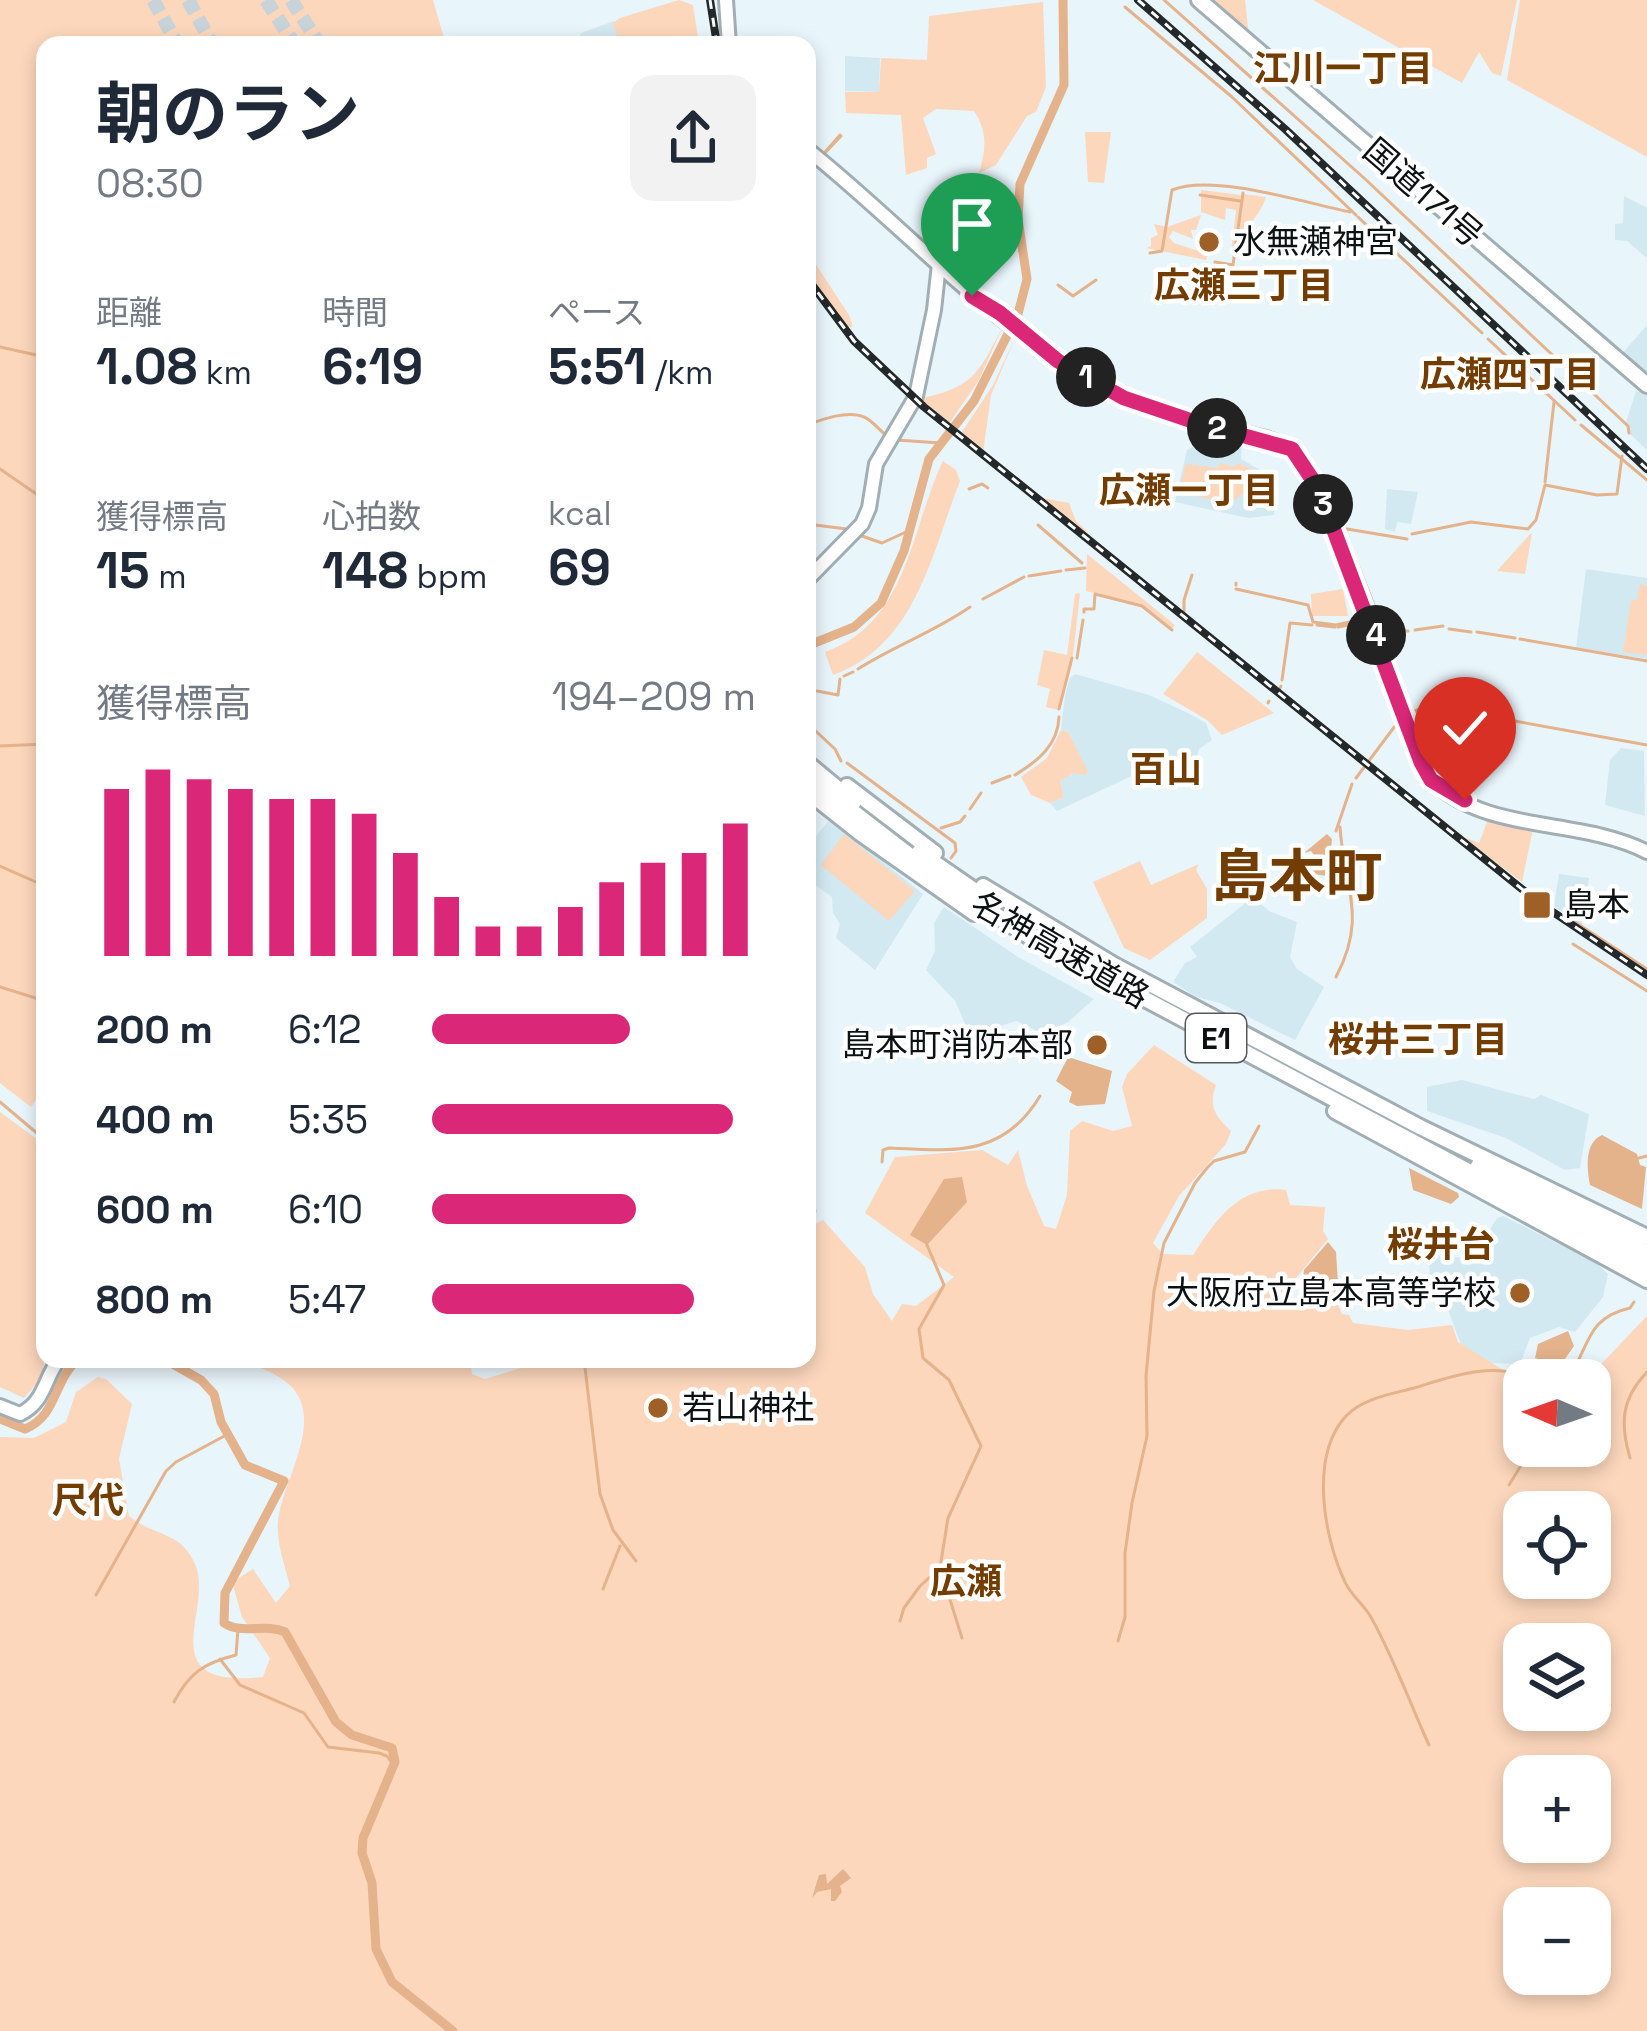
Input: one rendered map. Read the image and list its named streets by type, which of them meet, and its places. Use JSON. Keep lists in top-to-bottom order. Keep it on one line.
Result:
{"streets":{"highway":["国道171号","名神高速道路","E1"]},"districts":["江川一丁目","広瀬三丁目","広瀬四丁目","広瀬一丁目","百山","島本町","桜井三丁目","桜井台","尺代","広瀬"],"places":{"other":["水無瀬神宮","島本町消防本部","大阪府立島本高等学校","若山神社"],"transit":["島本"]},"north":"left","page":{"heading":["朝のラン","08:30"],"stats":[["距離","1.08 km"],["時間","6:19"],["ペース","5:51 /km"],["獲得標高","15 m"],["心拍数","148 bpm"],["kcal","69"]],"pins":["1","2","3","4"],"chart":["獲得標高","194–209 m"],"list":[{"name":"200 m","note":"6:12"},{"name":"400 m","note":"5:35"},{"name":"600 m","note":"6:10"},{"name":"800 m","note":"5:47"}],"map_buttons":["+","−"]}}
